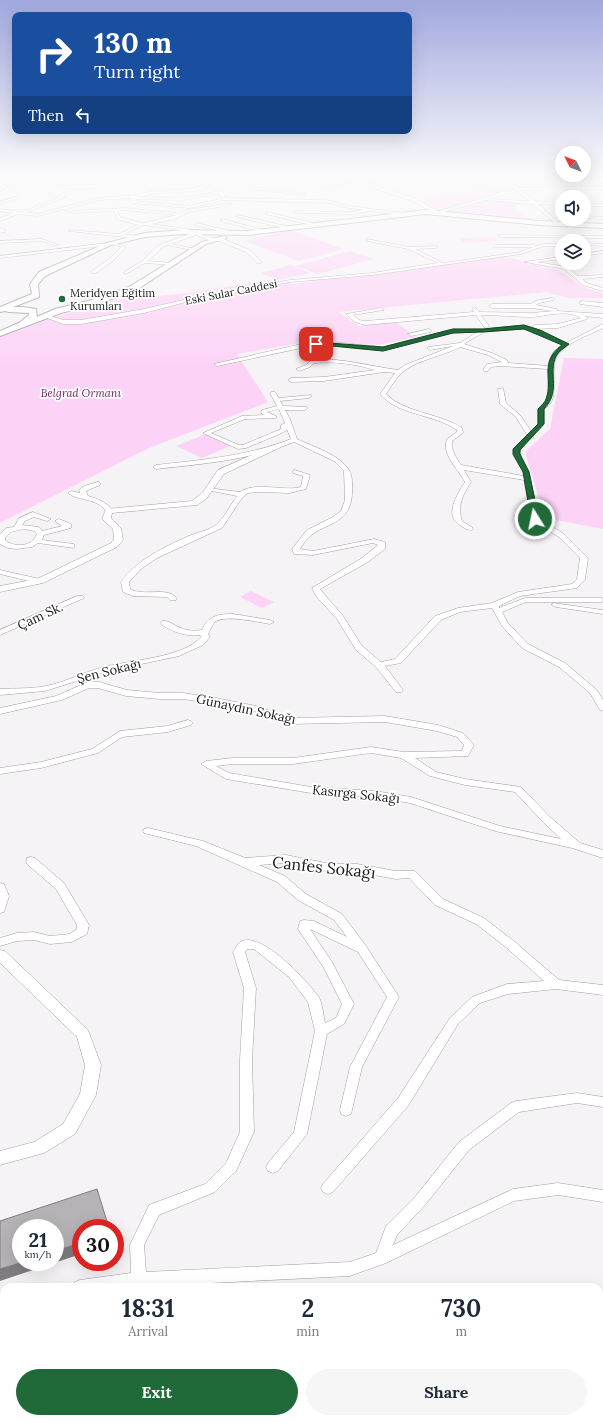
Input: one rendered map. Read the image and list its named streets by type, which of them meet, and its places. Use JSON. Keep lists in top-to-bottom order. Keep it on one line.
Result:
{"streets":{"street":["Eski Sular Caddesi","Çam Sk.","Şen Sokağı","Günaydın Sokağı","Kasırga Sokağı","Canfes Sokağı"]},"crossings":[["Günaydın Sokağı","Kasırga Sokağı"]],"parks":["Belgrad Ormanı"],"places":["Meridyen Eğitim Kurumları"],"north":"top left","page":{"turn":["130 m","Turn right"],"then":"Then","speed":"21 km/h","limit":"30","eta":["18:31","Arrival","2","min","730","m"],"buttons":["Exit","Share"]}}
